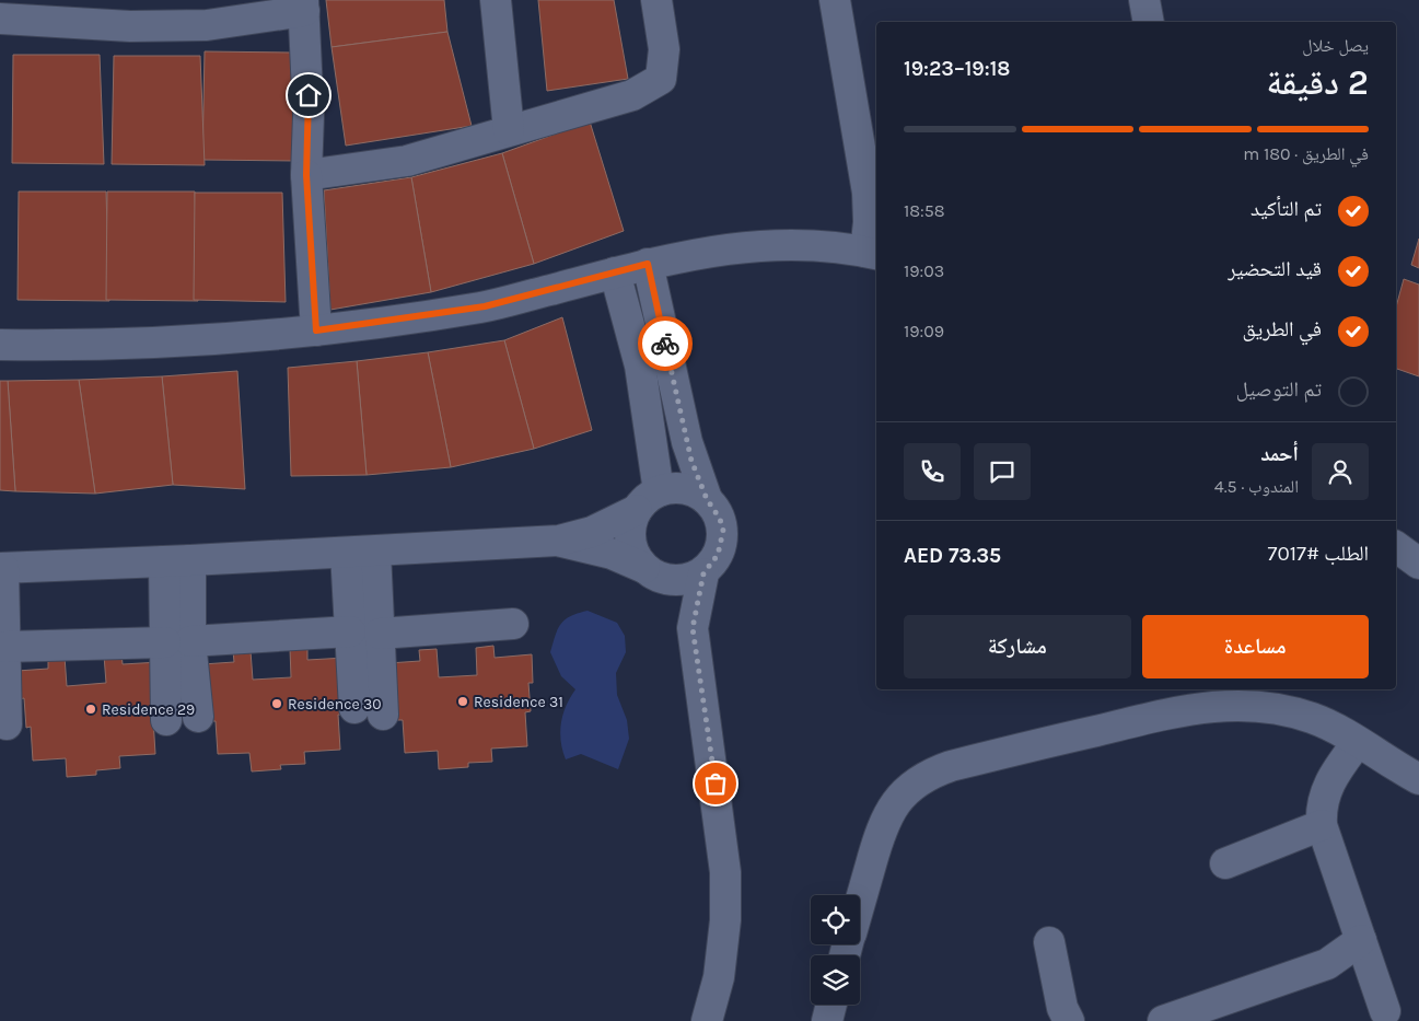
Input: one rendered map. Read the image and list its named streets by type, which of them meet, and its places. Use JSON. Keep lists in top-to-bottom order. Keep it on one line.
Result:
{"places":["Residence 31","Residence 30","Residence 29"],"page":{"heading":["2 دقيقة","يصل خلال","19:18–19:23"],"panel":["أحمد","المندوب · 4.5","الطلب #7017","AED 73.35"],"bar":"في الطريق · 180 m","list":[["تم التأكيد","18:58"],["قيد التحضير","19:03"],["في الطريق","19:09"],"تم التوصيل"],"buttons":["مساعدة","مشاركة"]}}
